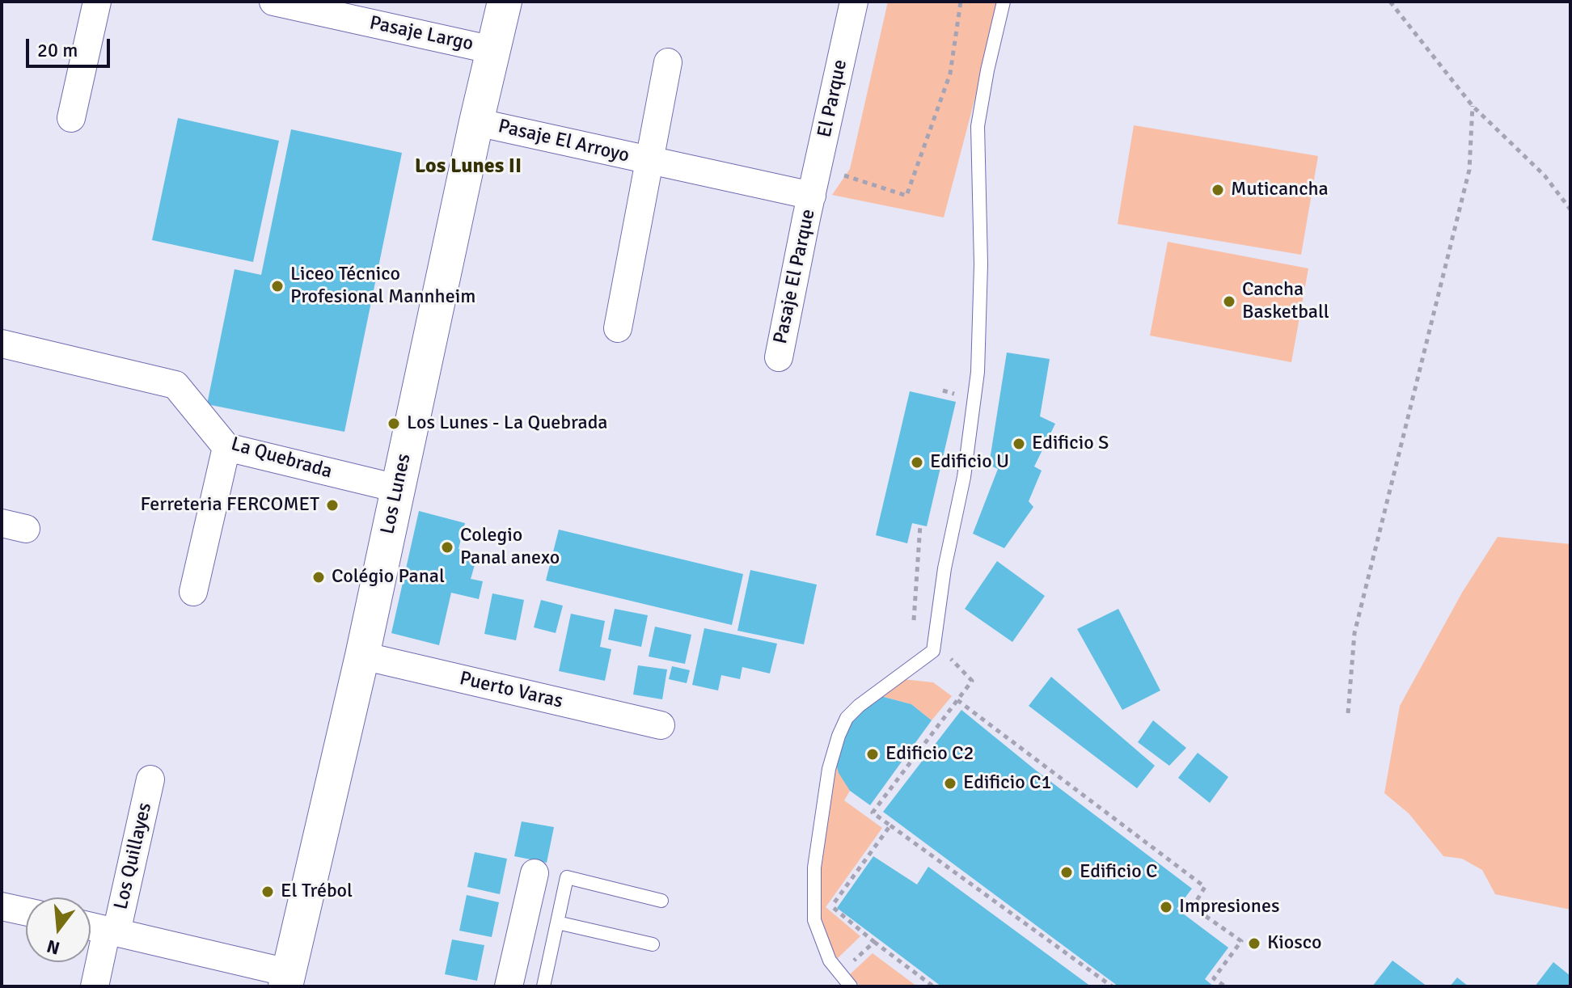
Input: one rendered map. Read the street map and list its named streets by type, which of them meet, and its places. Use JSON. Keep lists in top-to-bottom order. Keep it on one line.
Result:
{"streets":{"street":["Pasaje Largo","El Parque","Pasaje El Arroyo","Pasaje El Parque","La Quebrada","Los Lunes","Puerto Varas","Los Quillayes"]},"crossings":[["Pasaje Largo","Los Lunes"],["El Parque","Pasaje El Arroyo"],["El Parque","Pasaje El Parque"],["Pasaje El Arroyo","Pasaje El Parque"],["Pasaje El Arroyo","Los Lunes"],["La Quebrada","Los Lunes"],["Los Lunes","Puerto Varas"]],"districts":["Los Lunes II"],"places":["Muticancha","Liceo Técnico Profesional Mannheim","Cancha Basketball","Los Lunes - La Quebrada","Edificio S","Edificio U","Ferreteria FERCOMET","Colegio Panal anexo","Colégio Panal","Edificio C2","Edificio C1","Edificio C","El Trébol","Impresiones","Kiosco"],"scale_bar":"20 m","north":"bottom"}
